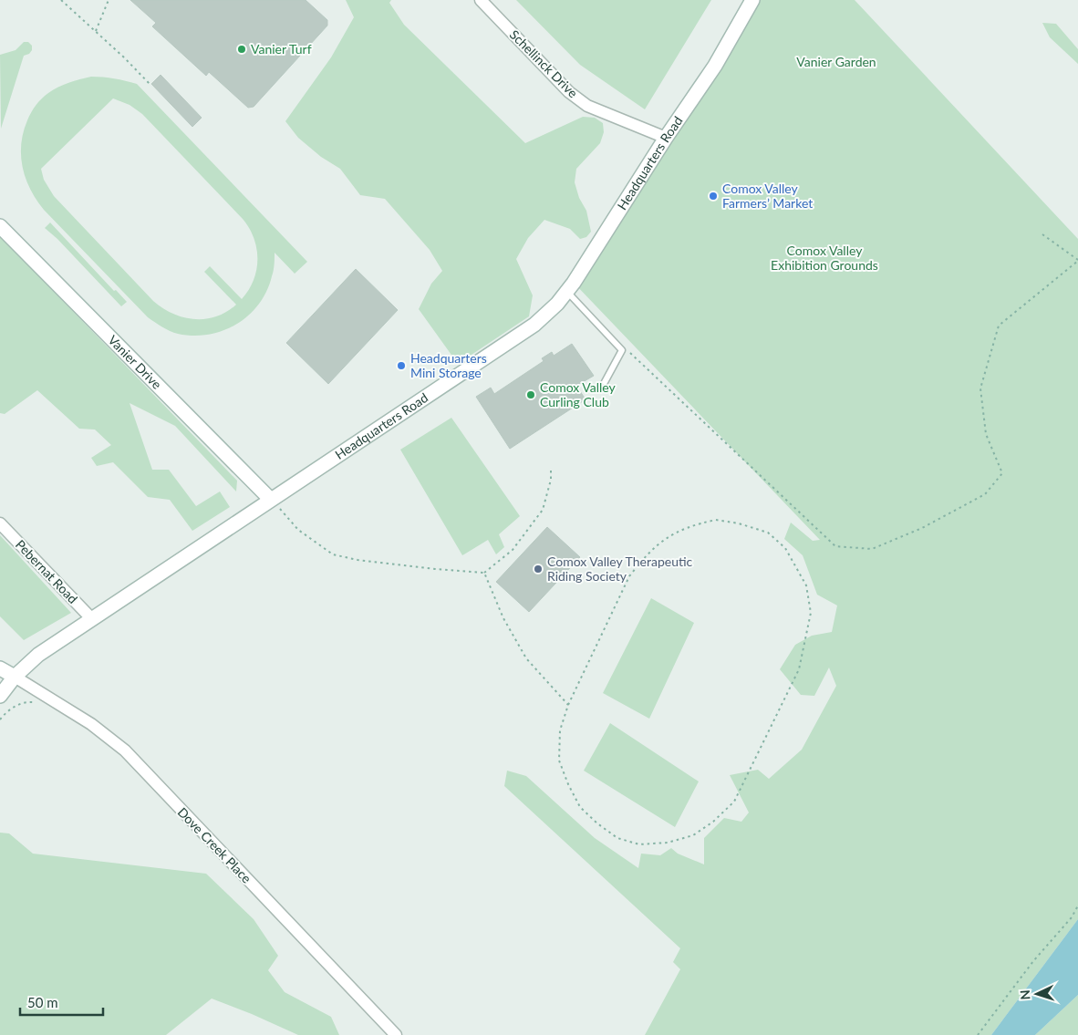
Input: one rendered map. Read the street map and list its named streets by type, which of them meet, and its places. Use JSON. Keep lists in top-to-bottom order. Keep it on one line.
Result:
{"streets":{"main road":["Headquarters Road","Vanier Drive"],"street":["Schellinck Drive","Pebernat Road","Dove Creek Place"]},"crossings":[["Schellinck Drive","Headquarters Road"],["Headquarters Road","Vanier Drive"],["Headquarters Road","Pebernat Road"],["Headquarters Road","Dove Creek Place"]],"parks":["Vanier Garden","Comox Valley Exhibition Grounds"],"places":["Vanier Turf","Comox Valley Farmers’ Market","Headquarters Mini Storage","Comox Valley Curling Club","Comox Valley Therapeutic Riding Society"],"scale_bar":"50 m","north":"left"}
